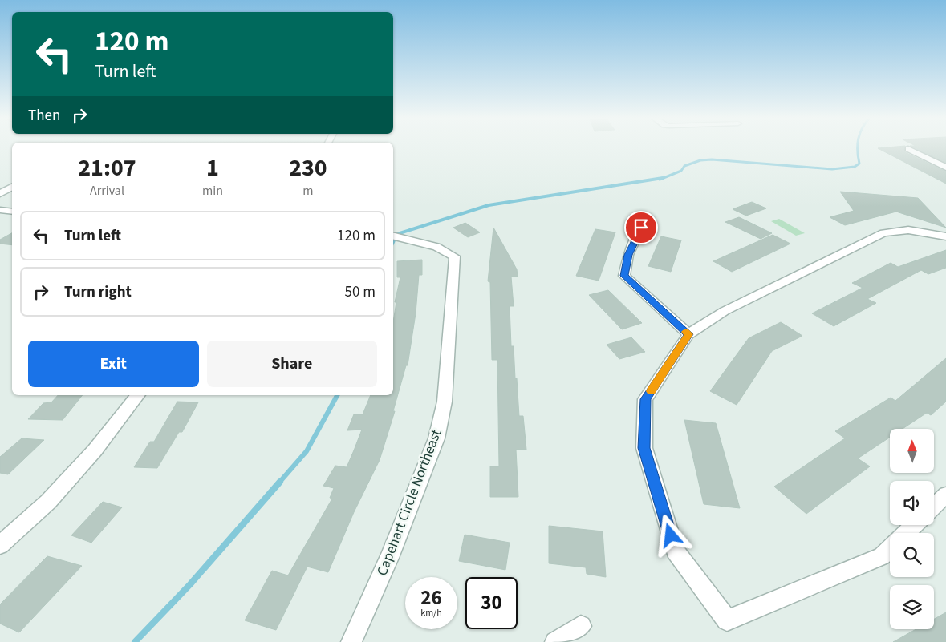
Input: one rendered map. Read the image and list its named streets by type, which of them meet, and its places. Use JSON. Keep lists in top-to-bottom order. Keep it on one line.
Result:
{"streets":{"street":["Capehart Circle Northeast"]},"north":"top","page":{"turn":["120 m","Turn left"],"then":"Then","eta":["21:07","Arrival","1","min","230","m"],"list":[{"name":"Turn left","value":"120 m"},{"name":"Turn right","value":"50 m"}],"buttons":["Exit","Share"],"speed":"26 km/h","limit":"30"}}
